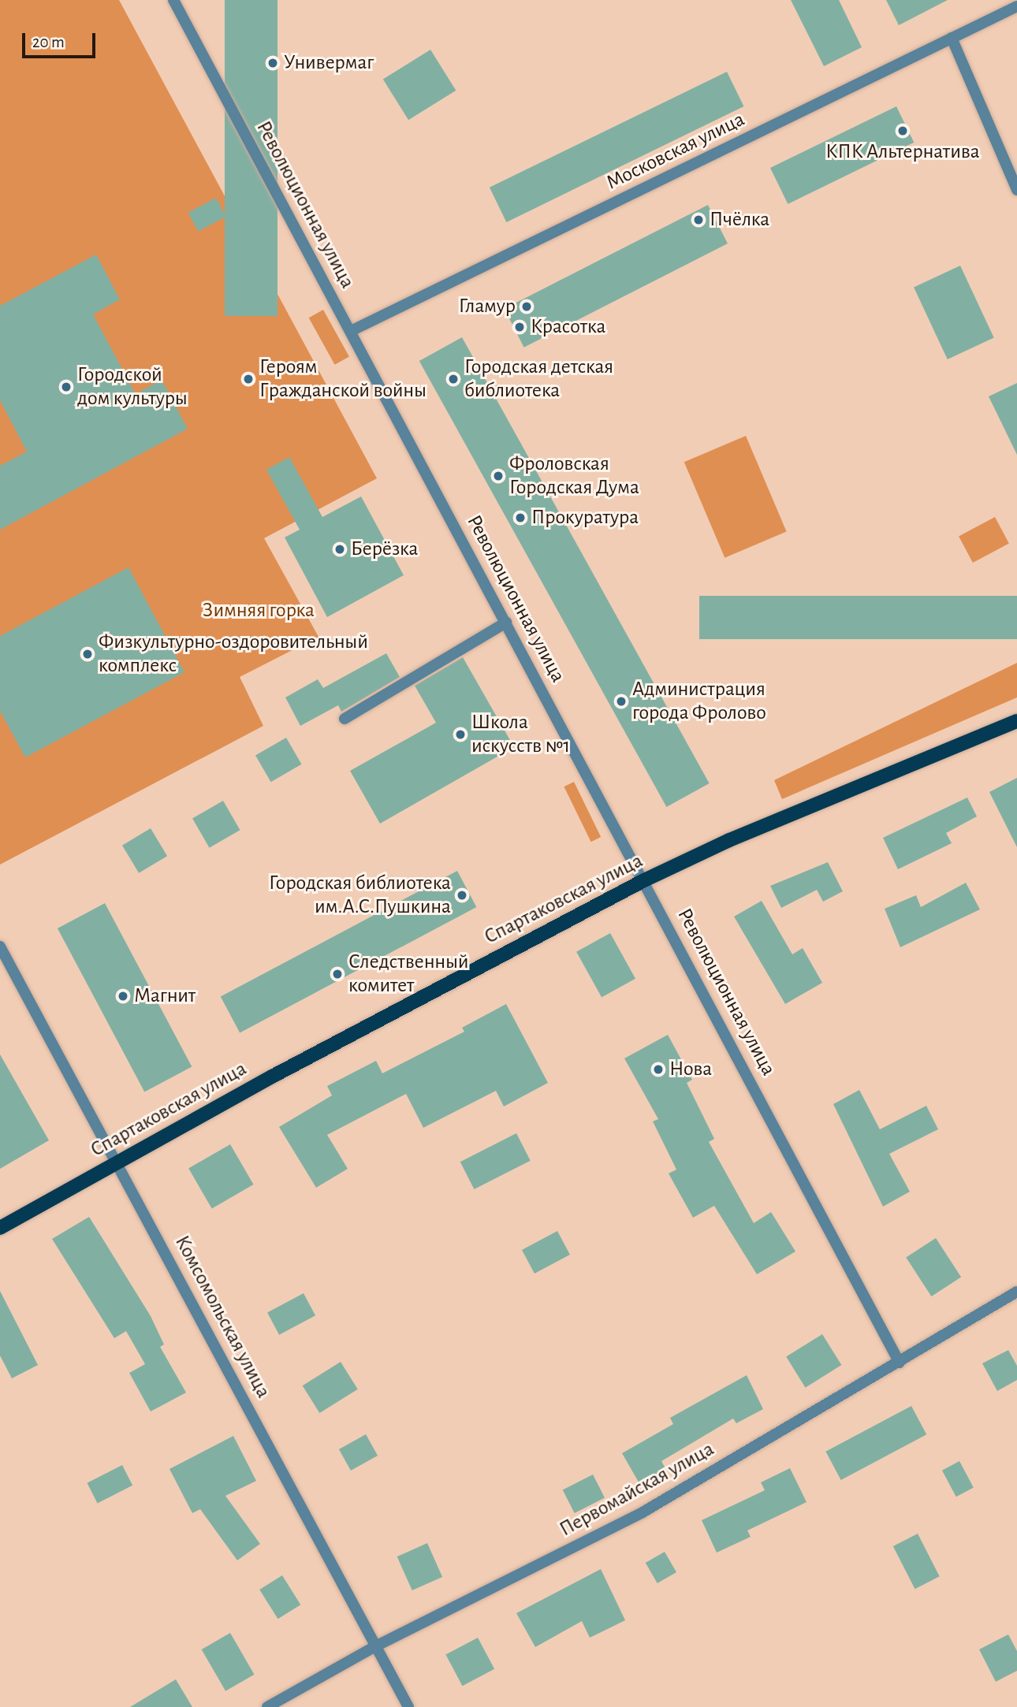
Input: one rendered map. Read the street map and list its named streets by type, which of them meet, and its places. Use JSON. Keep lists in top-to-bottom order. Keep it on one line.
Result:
{"streets":{"main road":["Спартаковская улица"],"street":["Московская улица","Революционная улица","Комсомольская улица","Первомайская улица"]},"crossings":[["Московская улица","Революционная улица"],["Революционная улица","Спартаковская улица"],["Революционная улица","Первомайская улица"],["Спартаковская улица","Комсомольская улица"],["Комсомольская улица","Первомайская улица"]],"parks":["Зимняя горка"],"places":["Универмаг","КПК Альтернатива","Пчёлка","Гламур","Красотка","Героям Гражданской войны","Городская детская библиотека","Городской дом культуры","Фроловская Городская Дума","Прокуратура","Берёзка","Физкультурно-оздоровительный комплекс","Администрация города Фролово","Школа искусств №1","Городская библиотека им.А.С.Пушкина","Следственный комитет","Магнит","Нова"],"scale_bar":"20 m"}
